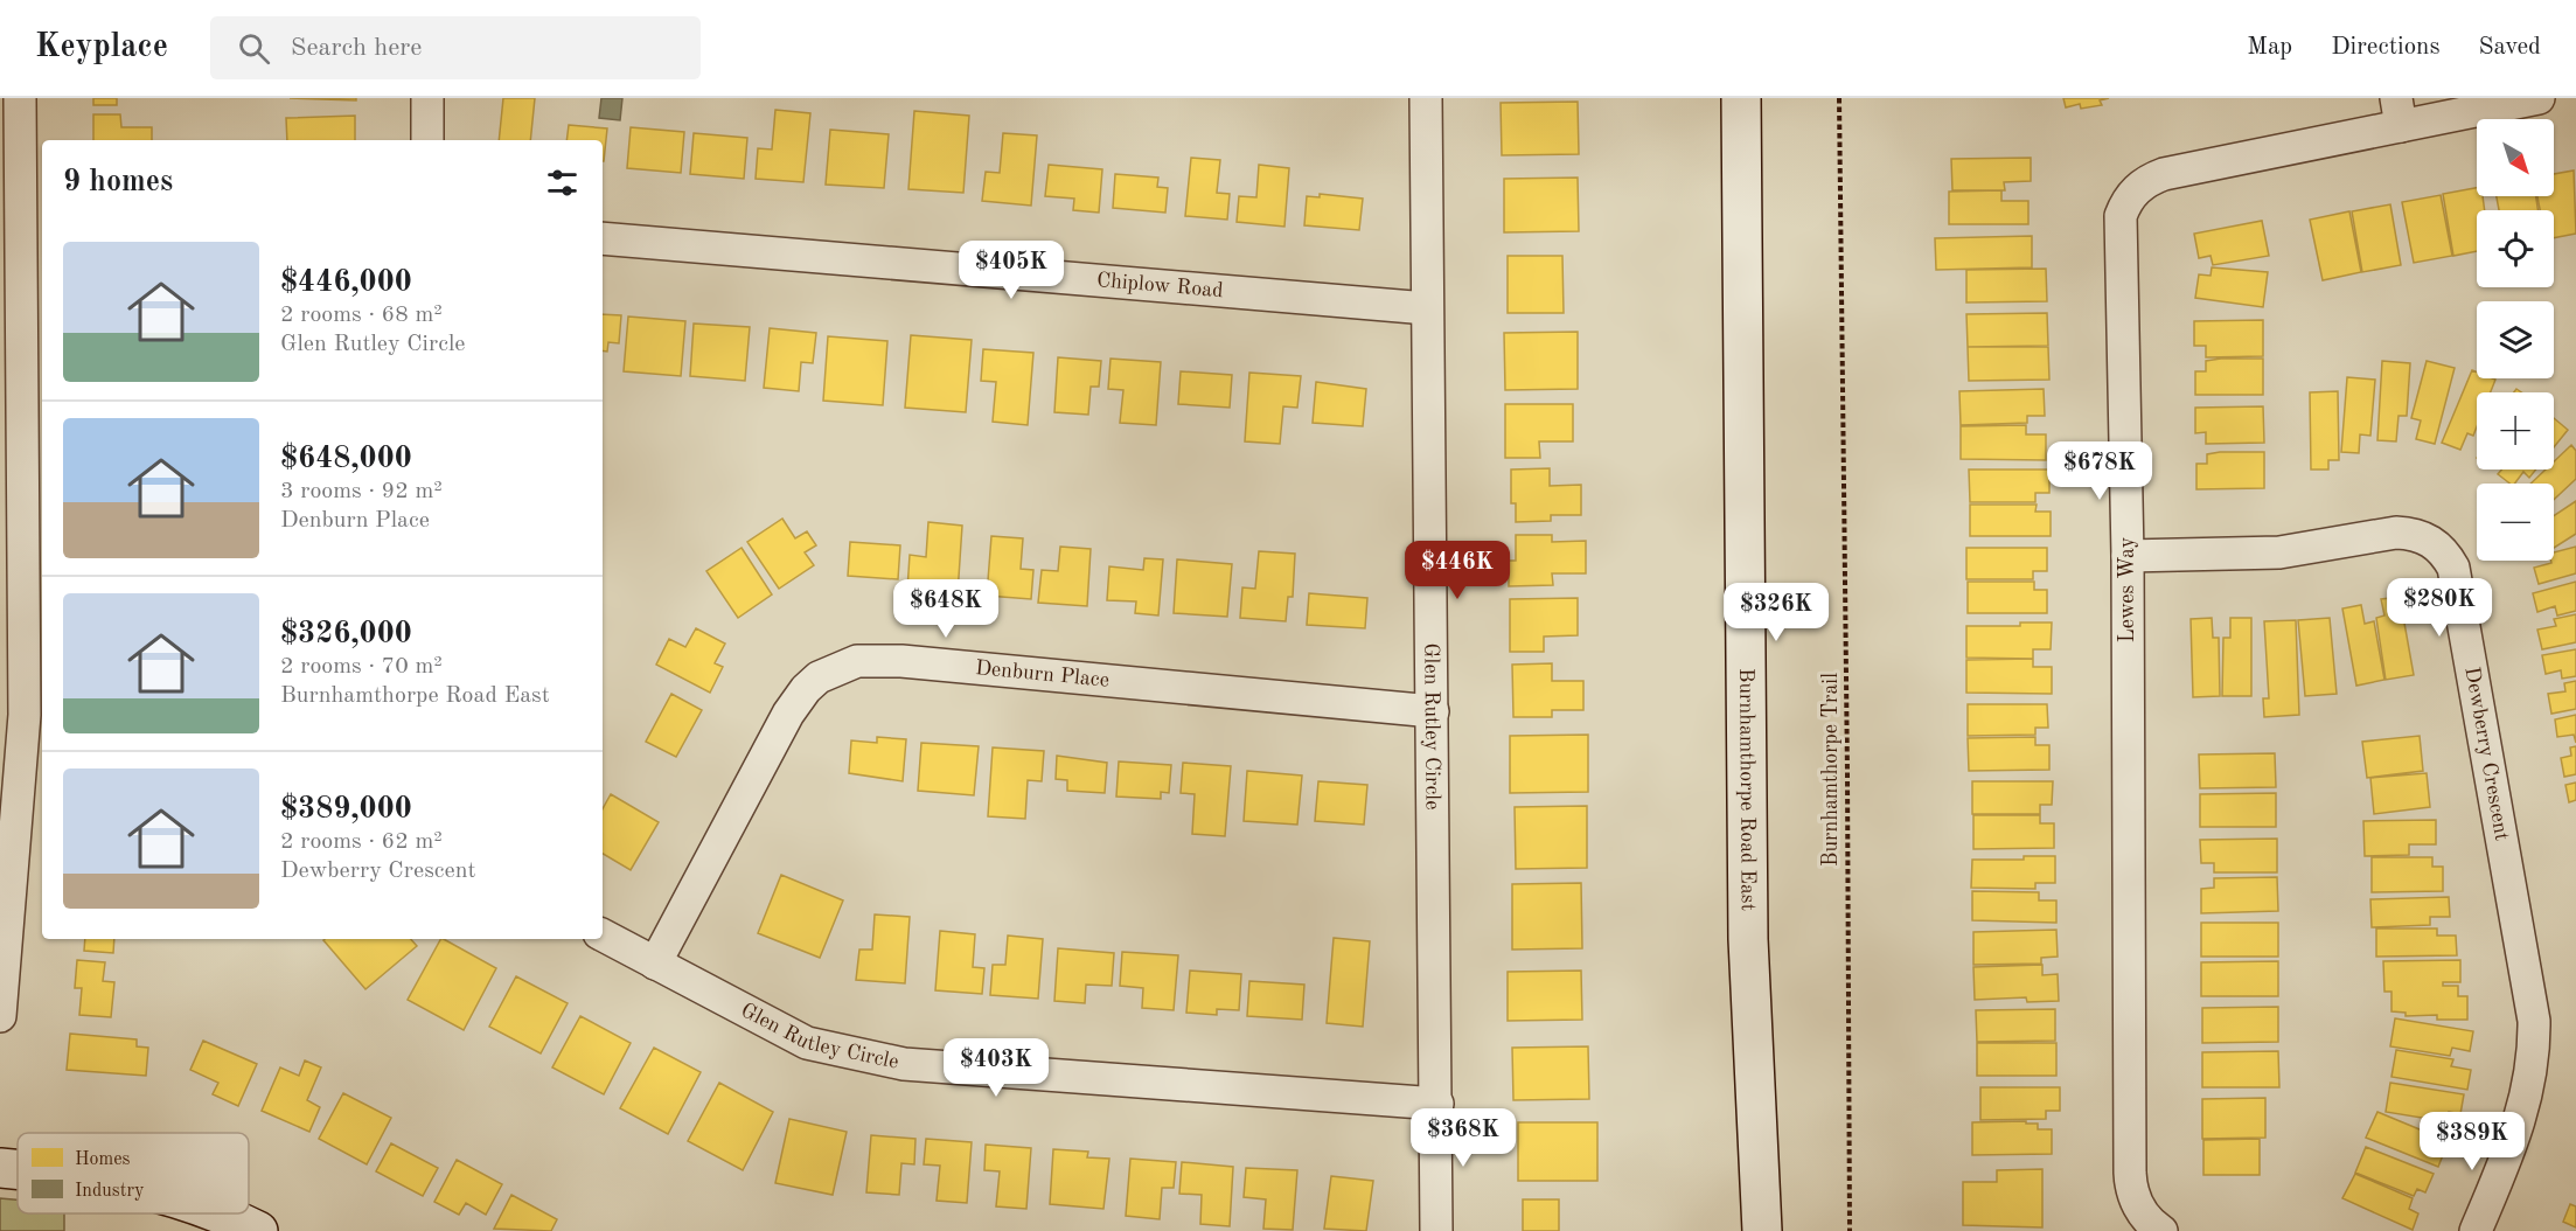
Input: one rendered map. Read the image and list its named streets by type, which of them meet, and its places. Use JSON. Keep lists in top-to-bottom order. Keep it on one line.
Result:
{"streets":{"main road":["Burnhamthorpe Road East"],"street":["Chiplow Road","Lewes Way","Denburn Place","Glen Rutley Circle","Dewberry Crescent"],"path":["Burnhamthorpe Trail"]},"crossings":[["Chiplow Road","Glen Rutley Circle"],["Lewes Way","Dewberry Crescent"],["Denburn Place","Glen Rutley Circle"]],"legend":["Homes","Industry"],"north":"bottom right","page":{"header":"Keyplace","search":"Search here","nav":["Map","Directions","Saved"],"map_buttons":["+","−"],"heading":"9 homes","list":[{"name":"$446,000","note":"2 rooms · 68 m² · Glen Rutley Circle"},{"name":"$648,000","note":"3 rooms · 92 m² · Denburn Place"},{"name":"$326,000","note":"2 rooms · 70 m² · Burnhamthorpe Road East"},{"name":"$389,000","note":"2 rooms · 62 m² · Dewberry Crescent"}],"price":["$405K","$678K","$446K","$280K","$648K","$326K","$403K","$368K","$389K"]}}
